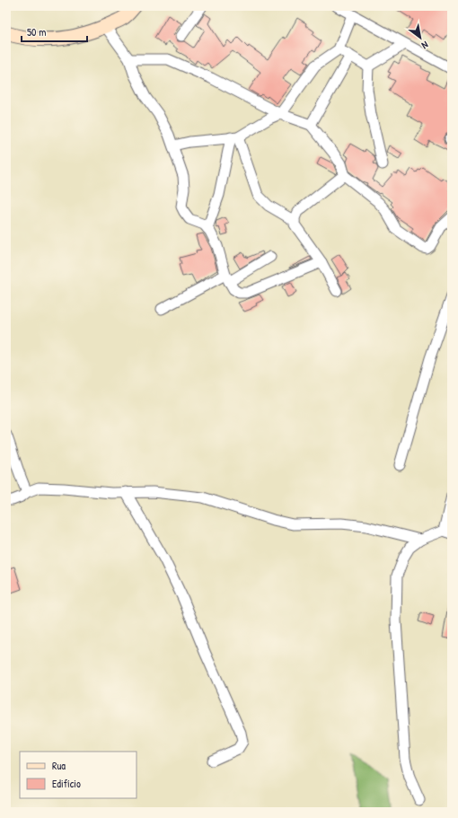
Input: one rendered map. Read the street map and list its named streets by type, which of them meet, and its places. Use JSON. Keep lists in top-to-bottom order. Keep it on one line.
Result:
{"legend":["Rua","Edifício"],"scale_bar":"50 m","north":"bottom right"}
